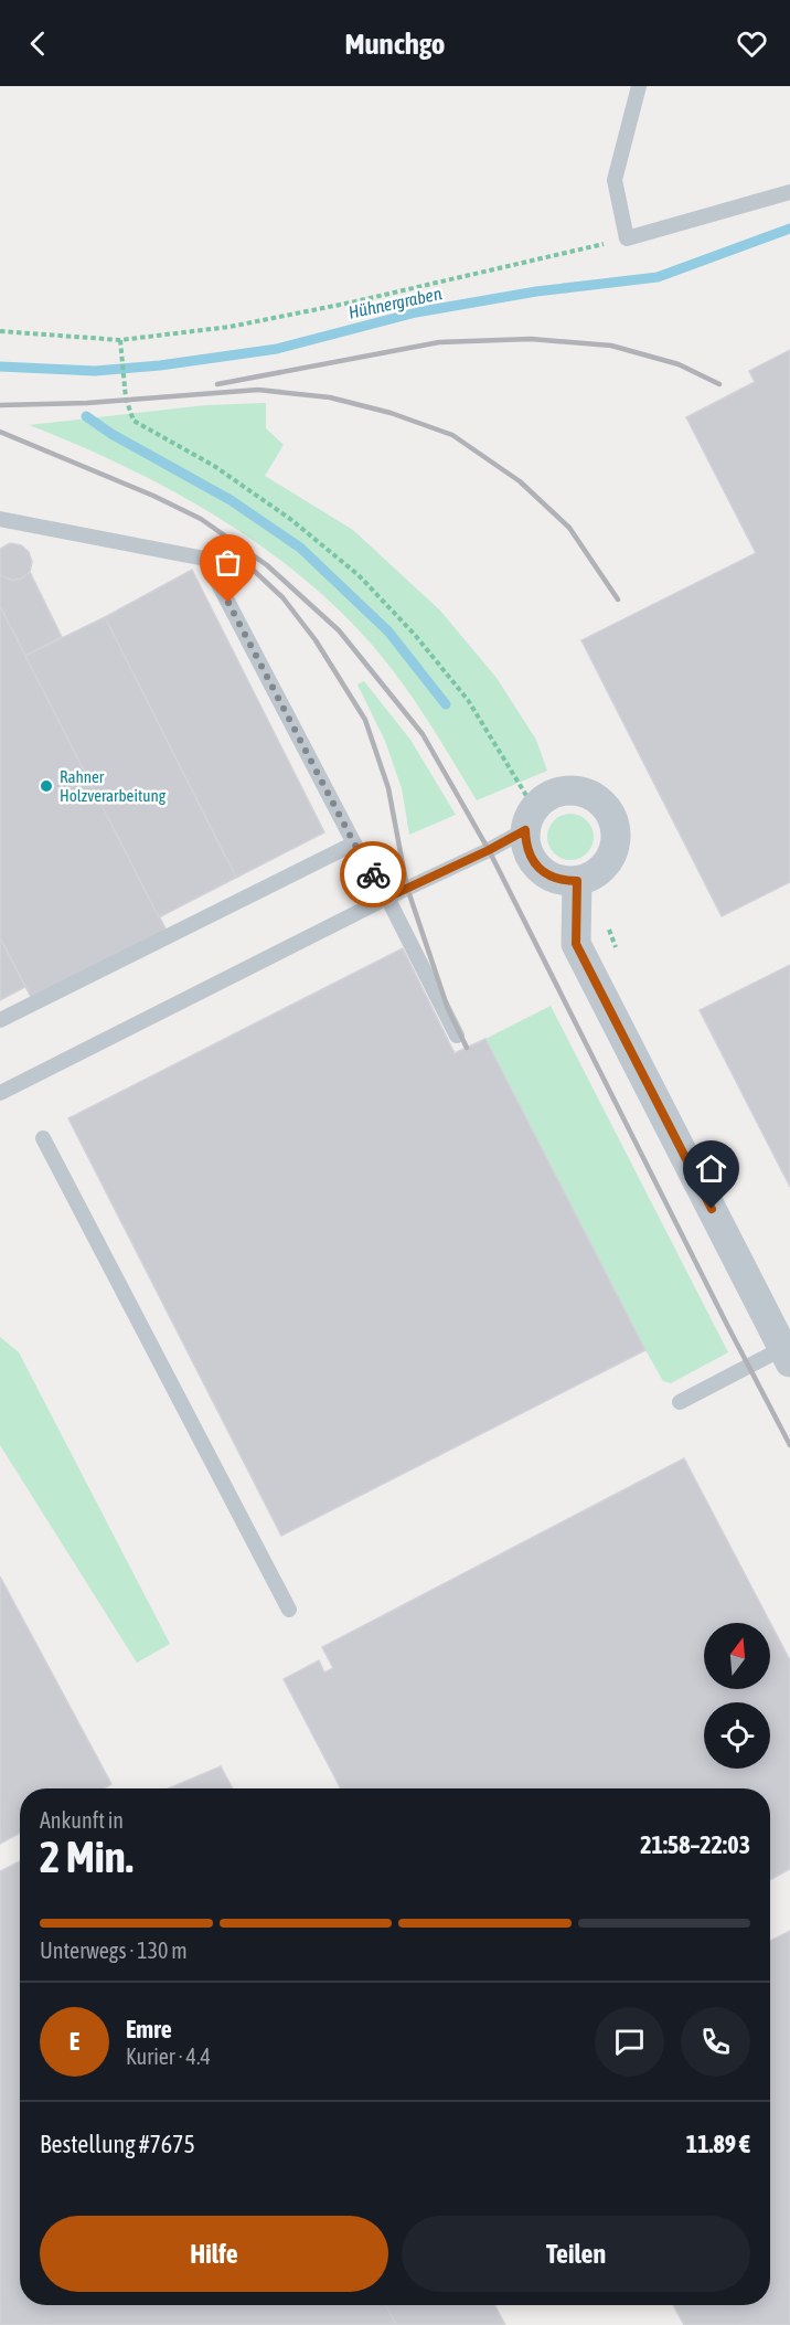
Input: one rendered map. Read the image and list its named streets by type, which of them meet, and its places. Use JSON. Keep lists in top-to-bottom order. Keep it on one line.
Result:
{"water":["Hühnergraben"],"places":["Rahner Holzverarbeitung"],"north":"top","page":{"header":"Munchgo","heading":["2 Min.","Ankunft in","21:58–22:03"],"panel":["Emre","Kurier · 4.4","Bestellung #7675","11.89 €"],"bar":"Unterwegs · 130 m","round":"E","buttons":["Hilfe","Teilen"]}}
